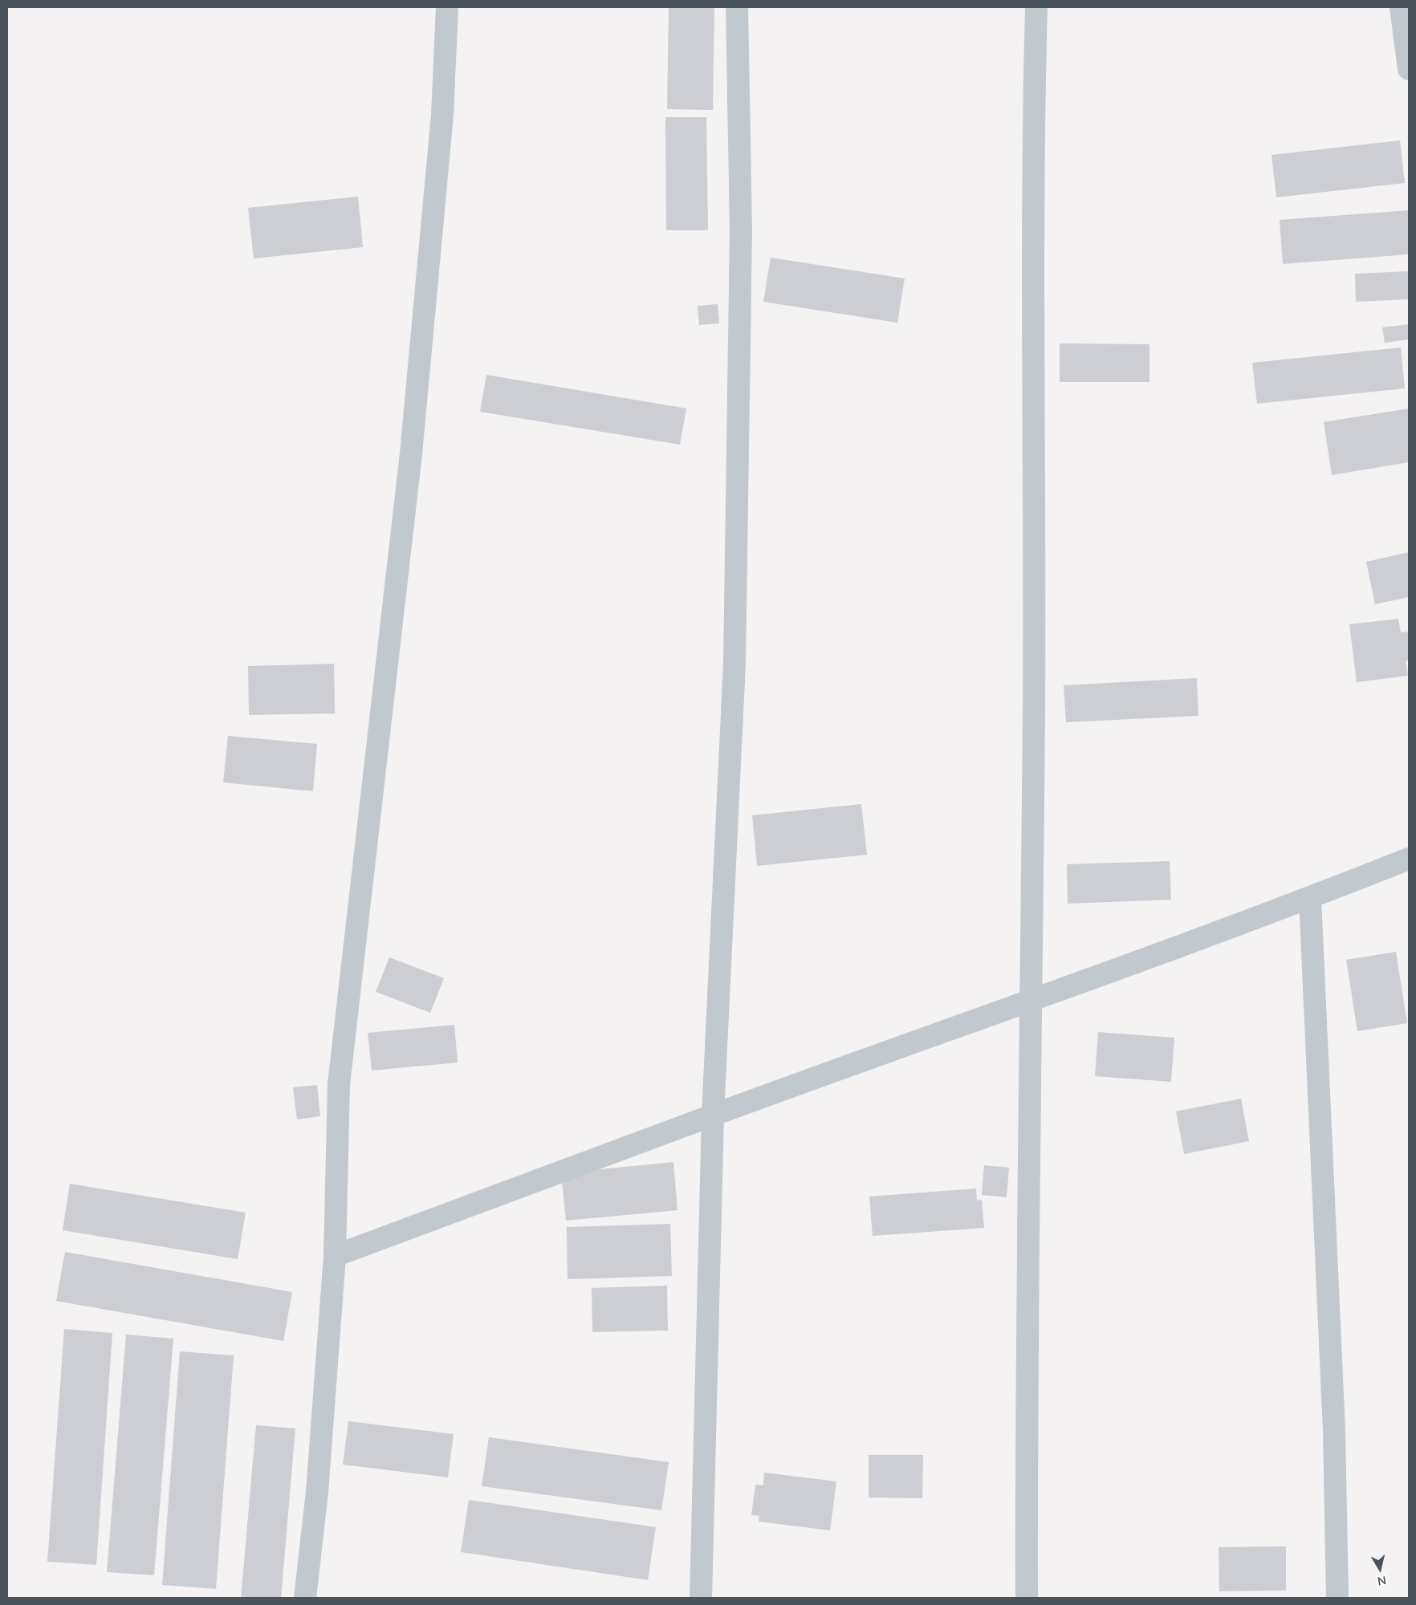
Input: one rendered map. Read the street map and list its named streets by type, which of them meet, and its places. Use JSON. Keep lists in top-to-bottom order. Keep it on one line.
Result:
{"north":"bottom"}
